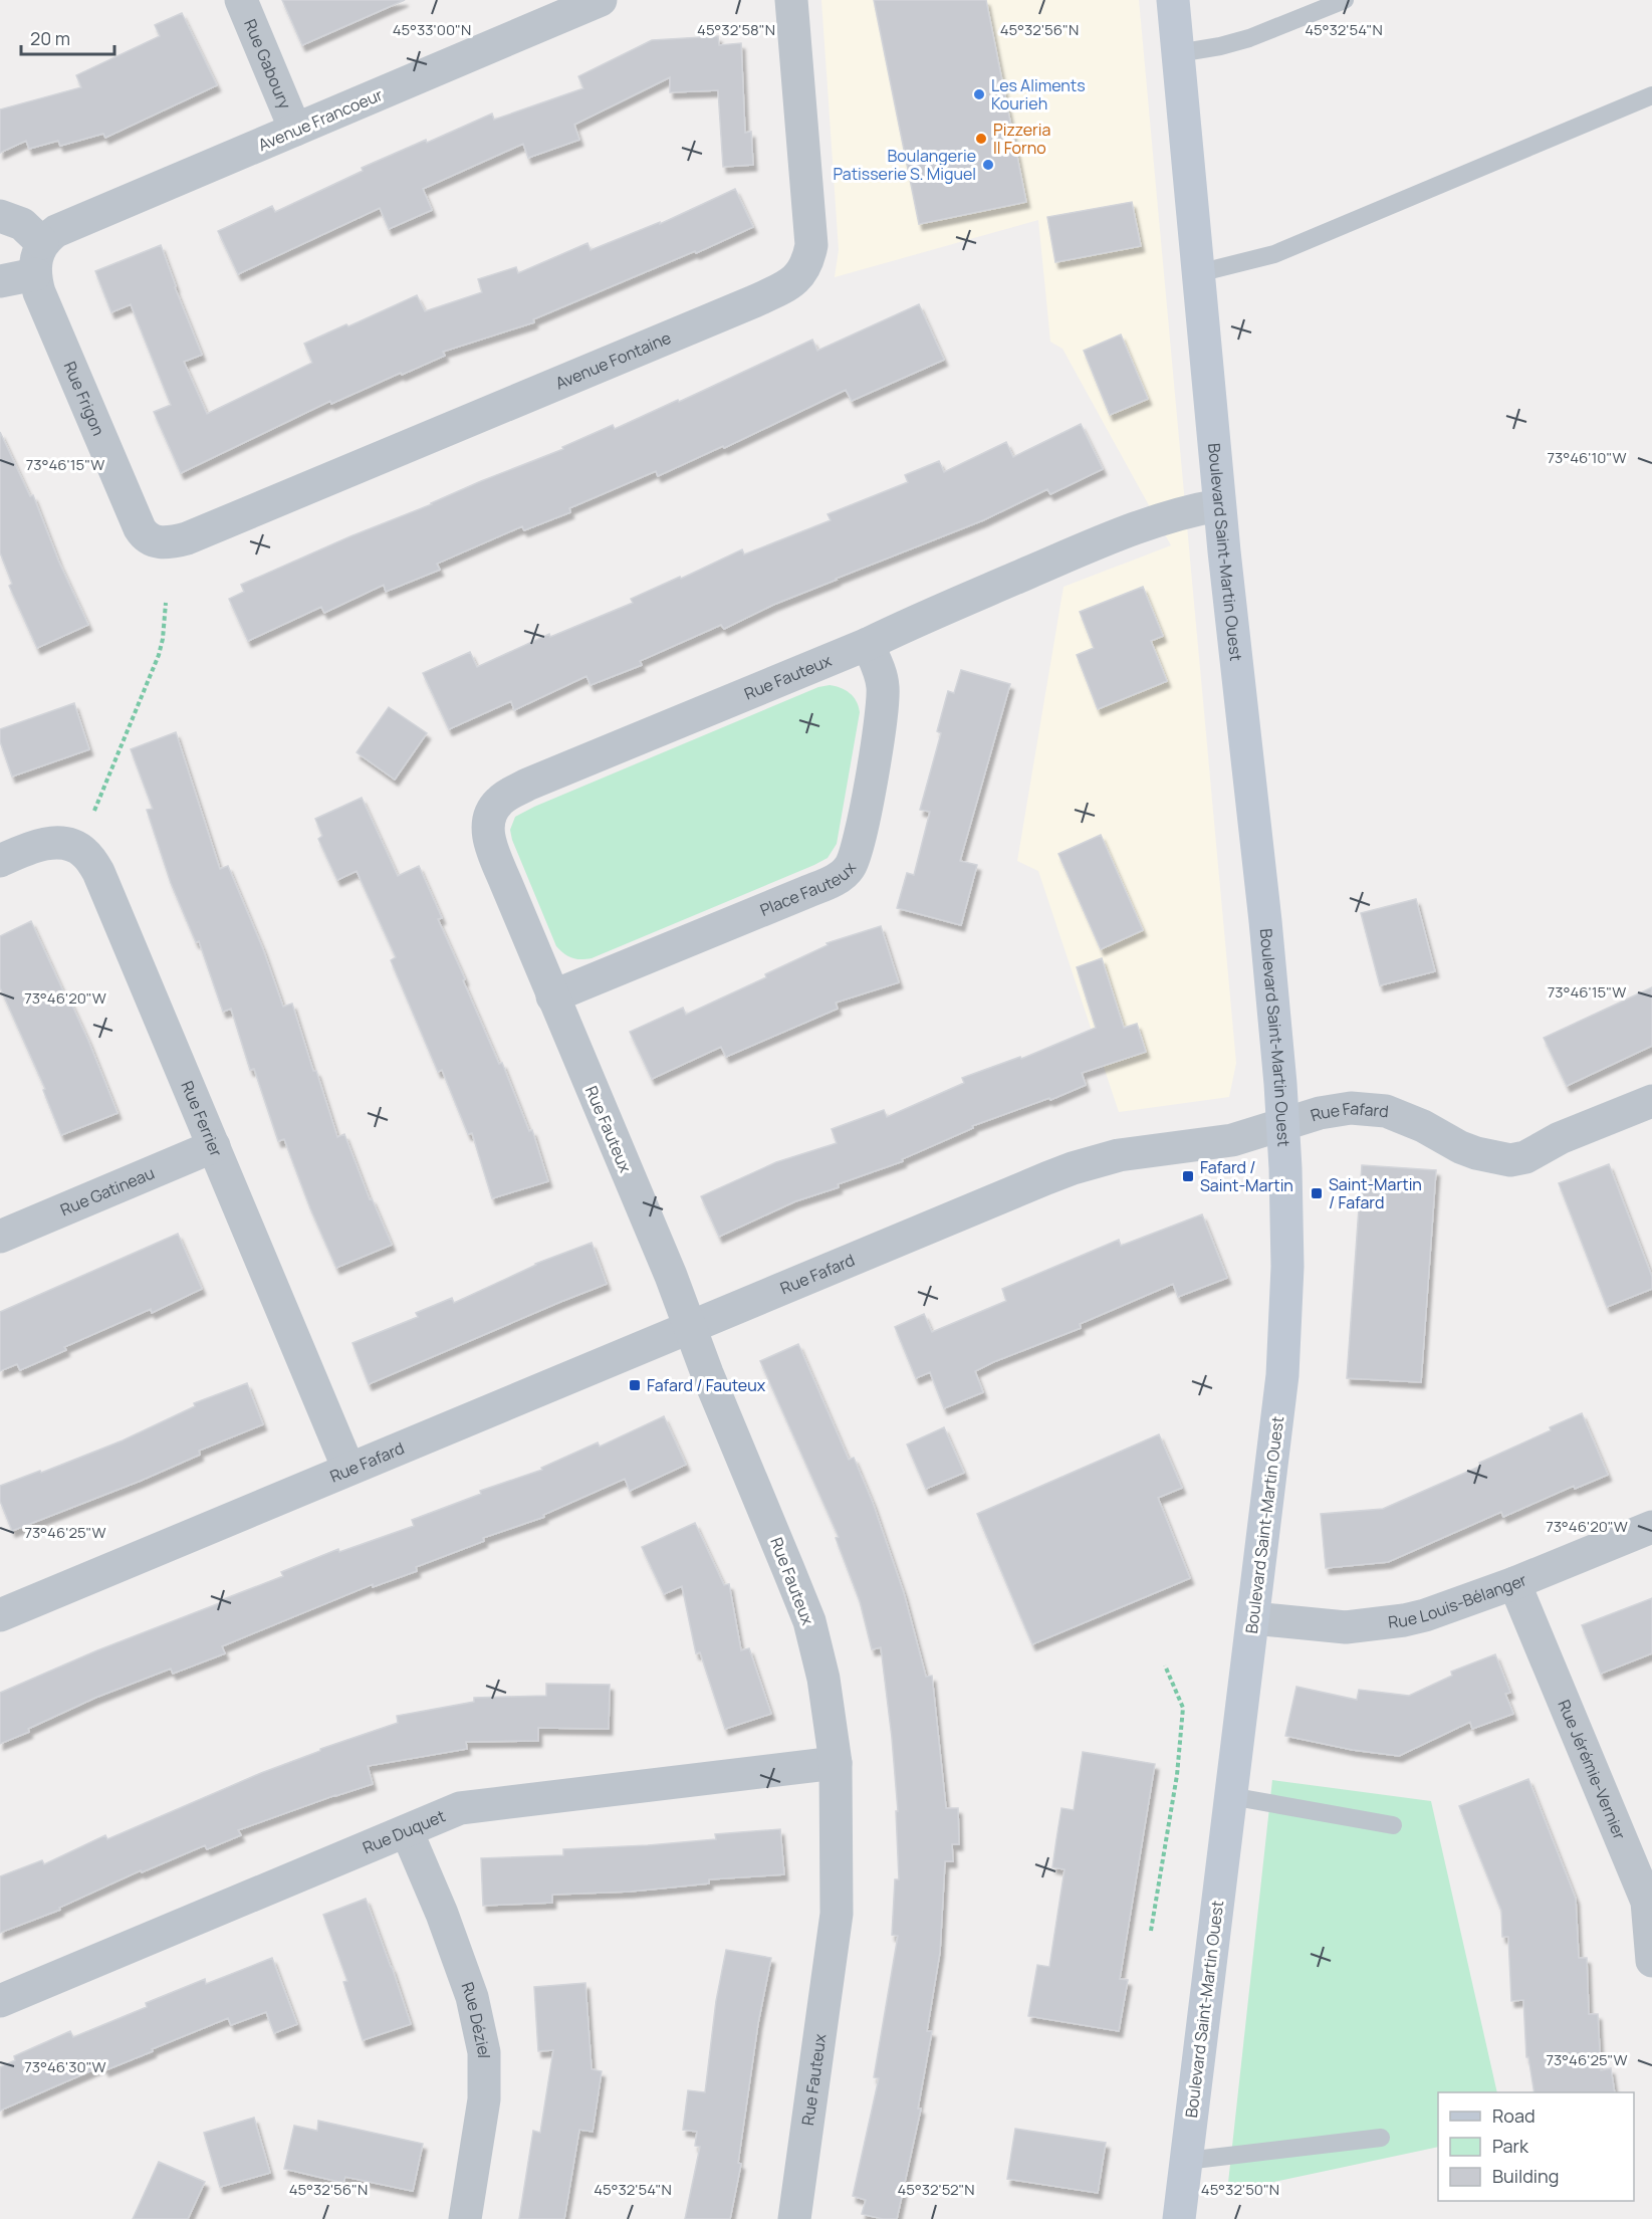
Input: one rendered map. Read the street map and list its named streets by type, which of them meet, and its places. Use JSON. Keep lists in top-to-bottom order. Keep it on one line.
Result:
{"streets":{"main road":["Boulevard Saint-Martin Ouest"],"street":["Rue Gaboury","Avenue Francoeur","Avenue Fontaine","Rue Frigon","Rue Fauteux","Place Fauteux","Rue Fafard","Rue Ferrier","Rue Gatineau","Rue Louis-Bélanger","Rue Jérémie-Vernier","Rue Duquet","Rue Déziel"]},"crossings":[["Rue Gaboury","Avenue Francoeur"],["Avenue Francoeur","Rue Frigon"],["Avenue Fontaine","Rue Frigon"],["Boulevard Saint-Martin Ouest","Rue Fauteux"],["Boulevard Saint-Martin Ouest","Rue Fafard"],["Boulevard Saint-Martin Ouest","Rue Louis-Bélanger"],["Rue Fauteux","Place Fauteux"],["Rue Fauteux","Rue Fafard"],["Rue Fauteux","Rue Duquet"],["Rue Fafard","Rue Ferrier"],["Rue Ferrier","Rue Gatineau"],["Rue Louis-Bélanger","Rue Jérémie-Vernier"],["Rue Duquet","Rue Déziel"]],"places":{"other":["Les Aliments Kourieh","Pizzeria Il Forno","Boulangerie Patisserie S. Miguel"],"transit":["Fafard / Saint-Martin","Saint-Martin / Fafard","Fafard / Fauteux"]},"legend":["Road","Park","Building"],"scale_bar":"20 m","coordinates":["45°33'00\"N","45°32'58\"N","45°32'56\"N","45°32'54\"N","73°46'10\"W","73°46'15\"W","73°46'20\"W","73°46'25\"W","73°46'30\"W","45°32'52\"N","45°32'50\"N"]}
